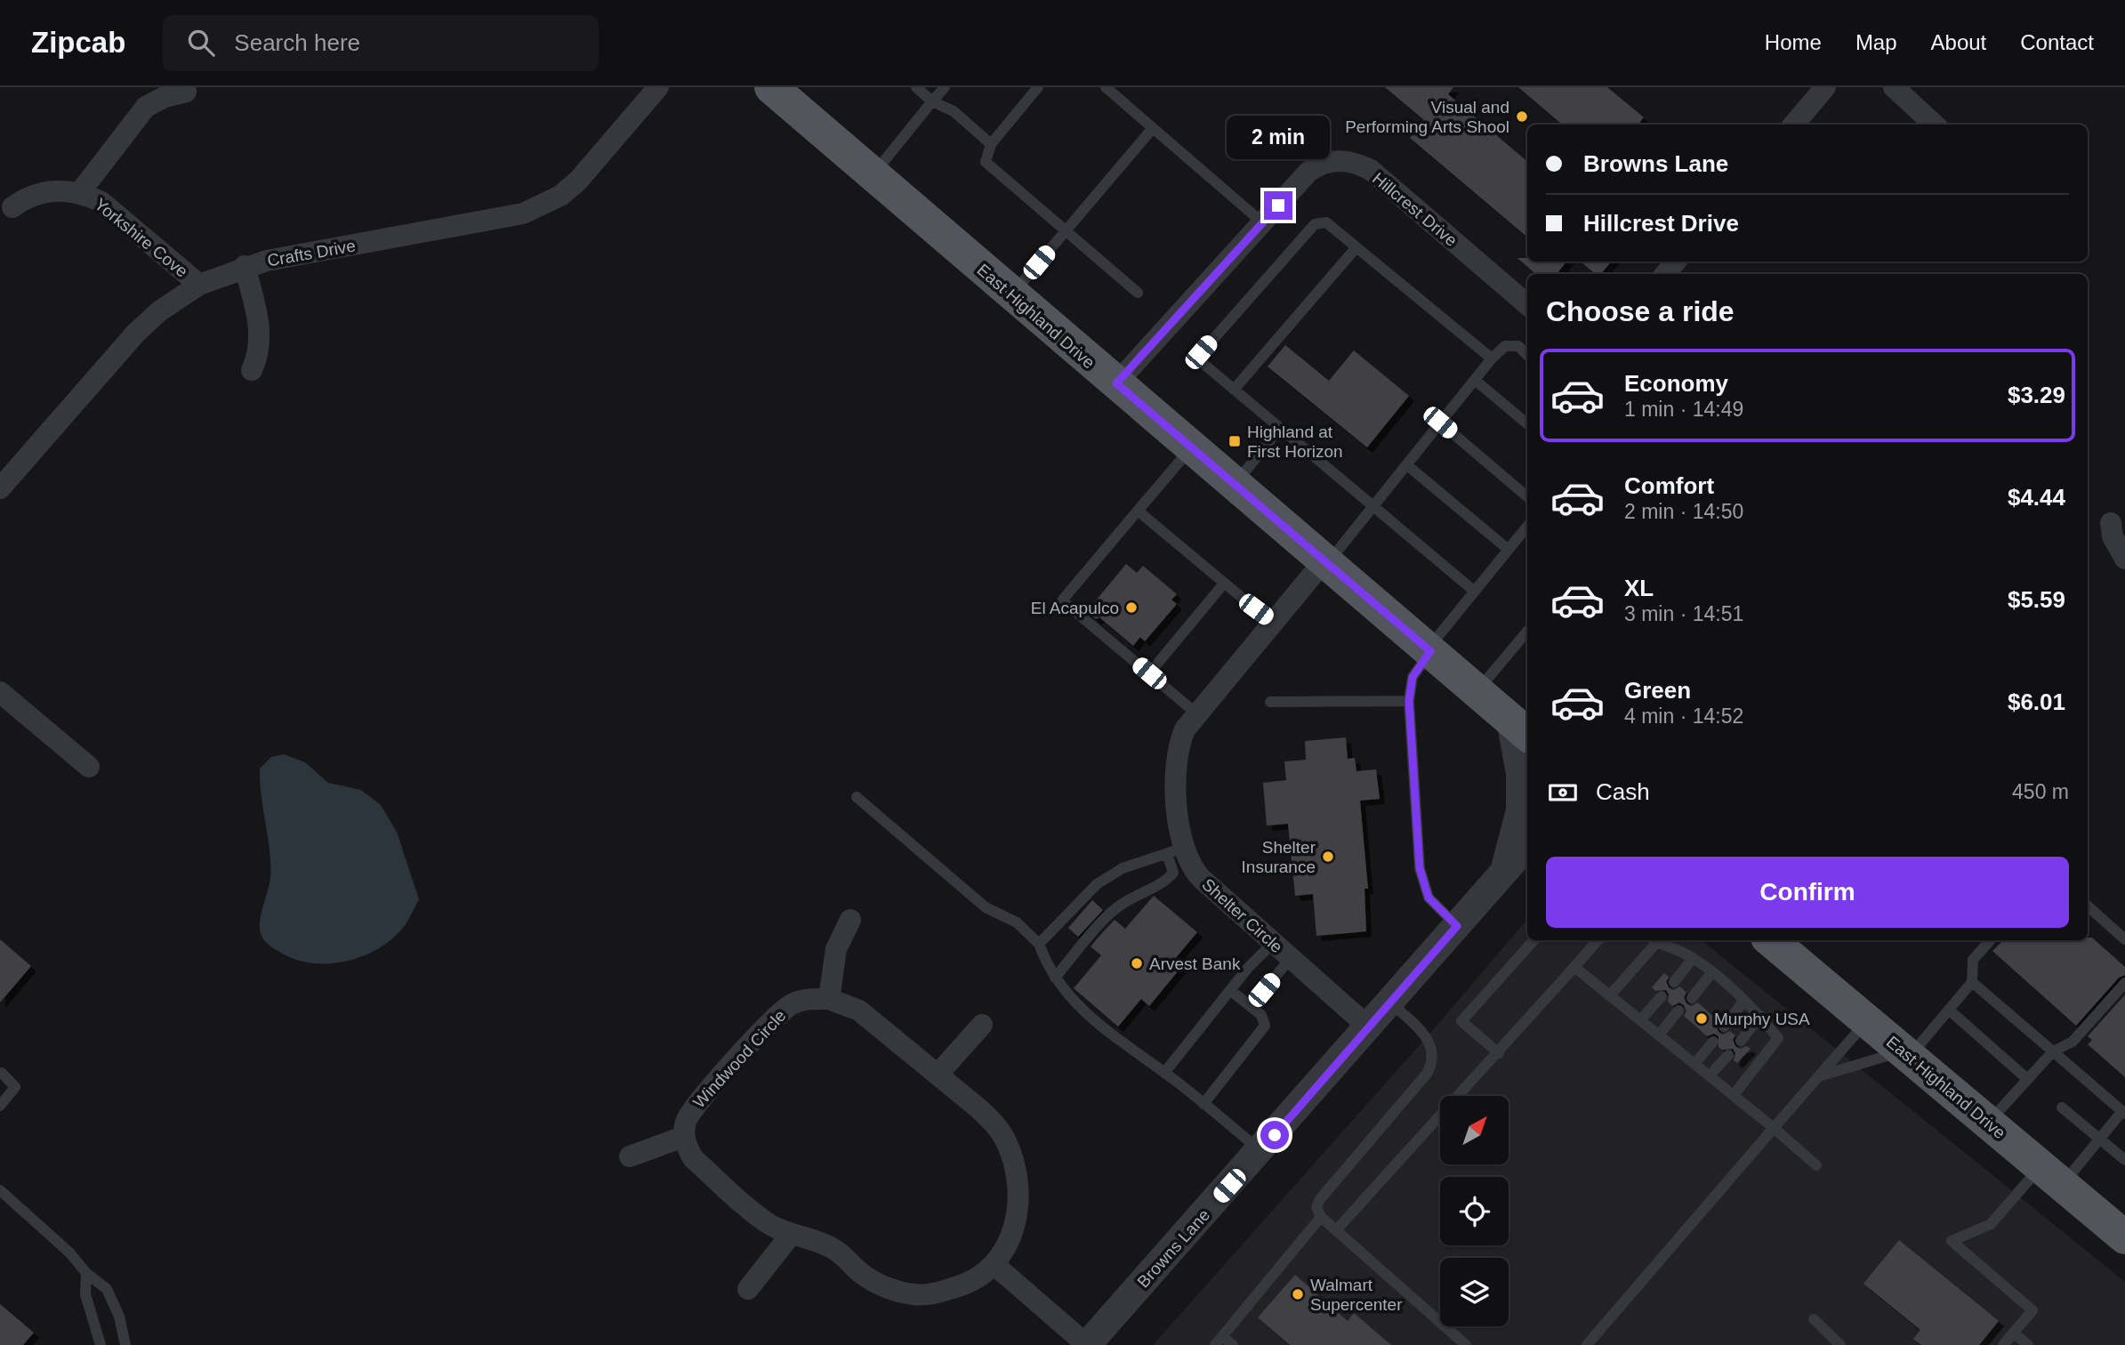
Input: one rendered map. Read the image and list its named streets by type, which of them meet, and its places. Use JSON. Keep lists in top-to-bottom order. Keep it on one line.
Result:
{"streets":{"main road":["East Highland Drive"],"street":["Hillcrest Drive","Yorkshire Cove","Crafts Drive","Shelter Circle","Windwood Circle","Browns Lane"]},"crossings":[["Hillcrest Drive","East Highland Drive"],["Yorkshire Cove","Crafts Drive"],["East Highland Drive","Shelter Circle"],["Shelter Circle","Browns Lane"]],"places":{"other":["Visual and Performing Arts Shool","El Acapulco","Shelter Insurance","Arvest Bank","Murphy USA","Walmart Supercenter"],"transit":["Highland at First Horizon"]},"north":"top right","page":{"header":"Zipcab","search":"Search here","nav":["Home","Map","About","Contact"],"bubble":"2 min","banner":["Browns Lane","Hillcrest Drive"],"heading":"Choose a ride","list":[{"name":"Economy","note":"1 min · 14:49","value":"$3.29"},{"name":"Comfort","note":"2 min · 14:50","value":"$4.44"},{"name":"XL","note":"3 min · 14:51","value":"$5.59"},{"name":"Green","note":"4 min · 14:52","value":"$6.01"}],"pay":["Cash","450 m"],"buttons":"Confirm"}}
